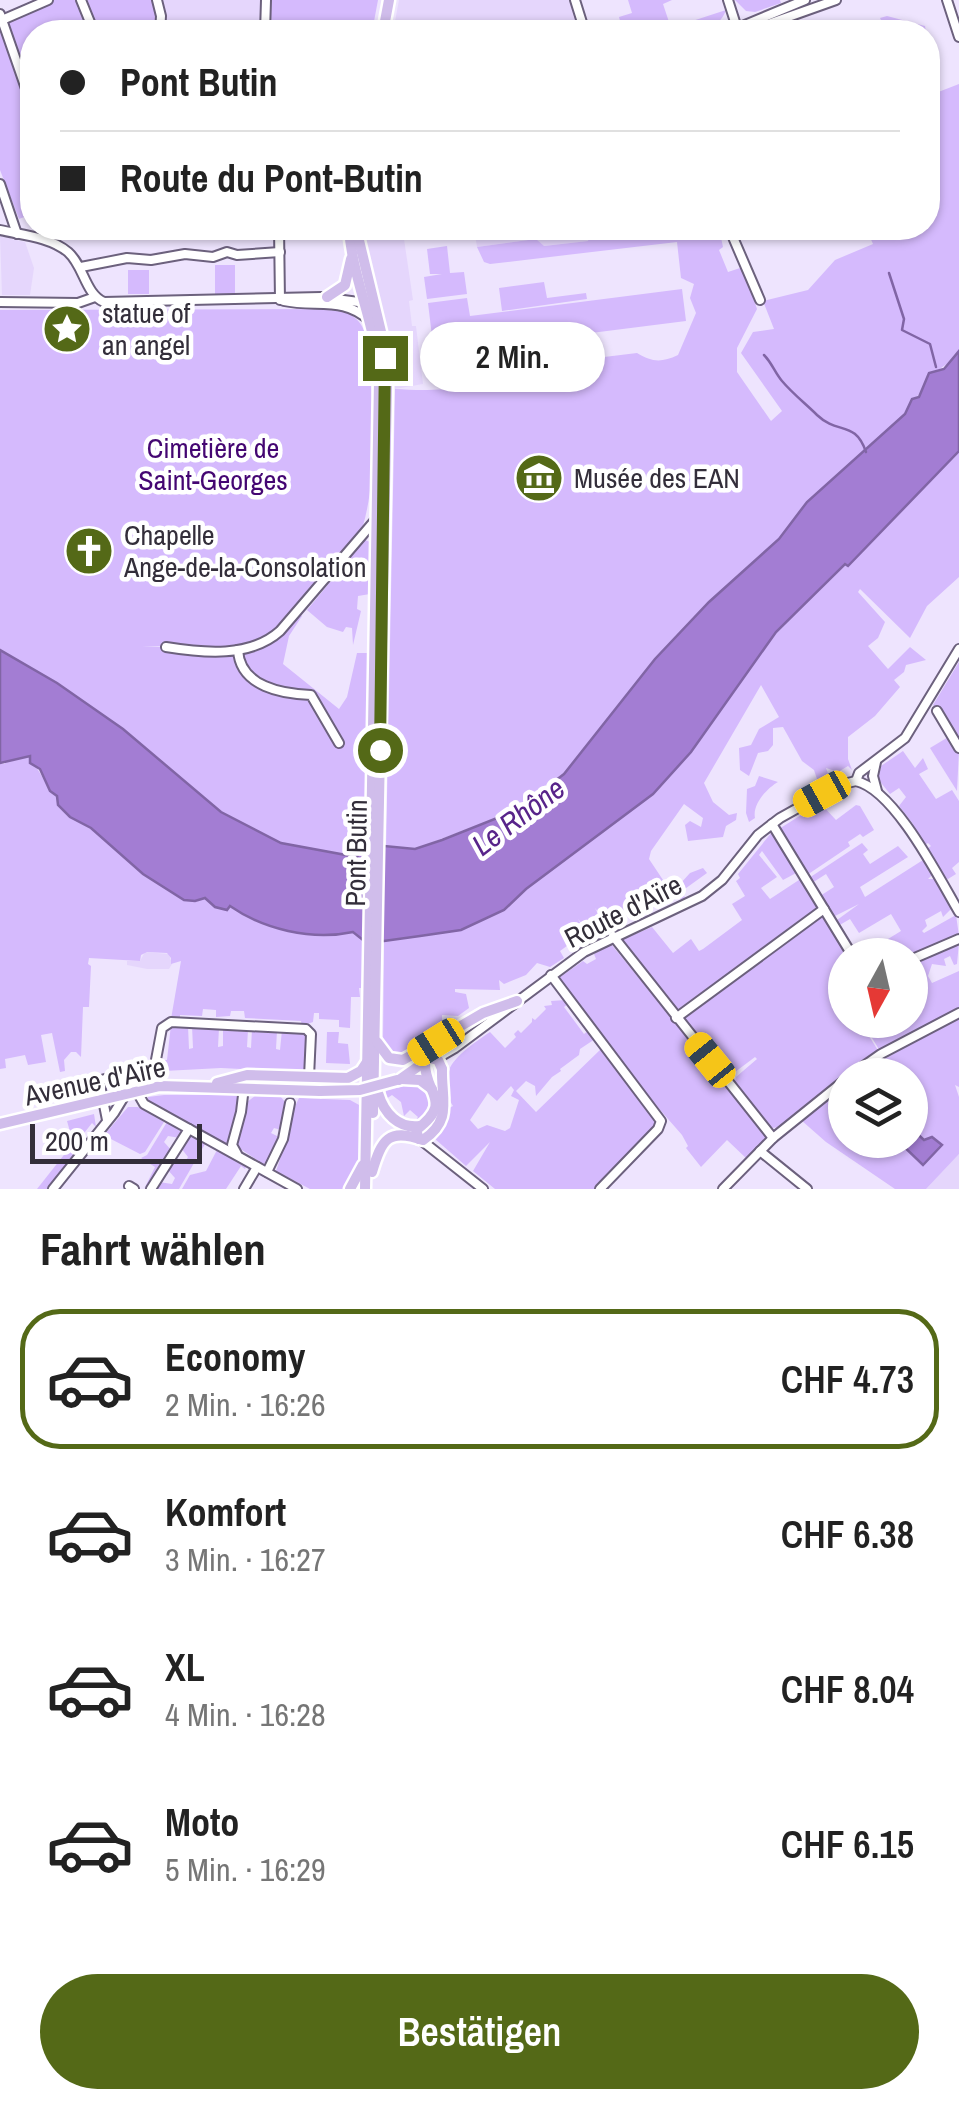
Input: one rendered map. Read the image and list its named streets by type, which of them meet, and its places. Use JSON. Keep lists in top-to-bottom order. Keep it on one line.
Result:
{"streets":{"main road":["Pont Butin","Route d'Aïre","Avenue d'Aïre"]},"crossings":[["Route d'Aïre","Avenue d'Aïre"]],"water":["Le Rhône"],"parks":["Cimetière de Saint-Georges"],"places":{"place":["statue of an angel"],"museum":["Musée des EAN"],"church":["Chapelle Ange-de-la-Consolation"]},"scale_bar":"200 m","north":"bottom","page":{"banner":["Pont Butin","Route du Pont-Butin"],"bubble":"2 Min.","scale":"200 m","heading":"Fahrt wählen","list":[{"name":"Economy","note":"2 Min. · 16:26","value":"CHF 4.73"},{"name":"Komfort","note":"3 Min. · 16:27","value":"CHF 6.38"},{"name":"XL","note":"4 Min. · 16:28","value":"CHF 8.04"},{"name":"Moto","note":"5 Min. · 16:29","value":"CHF 6.15"}],"buttons":"Bestätigen"}}
